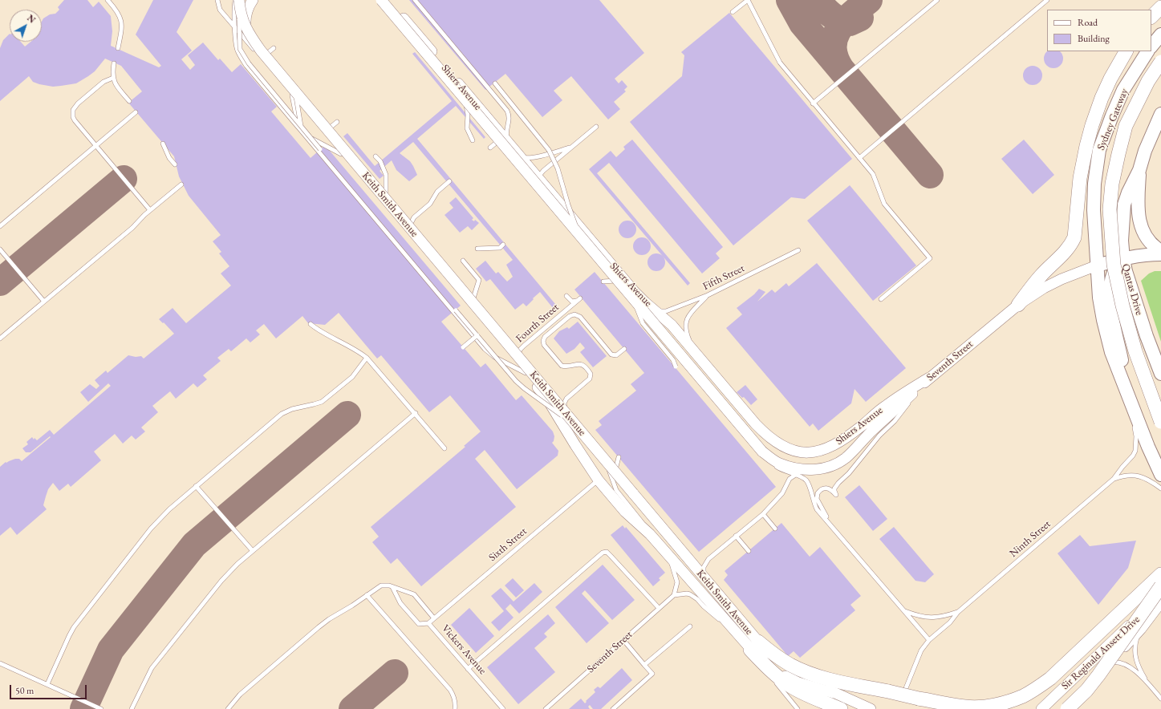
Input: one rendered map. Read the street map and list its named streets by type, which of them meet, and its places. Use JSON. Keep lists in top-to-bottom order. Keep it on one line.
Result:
{"streets":{"main road":["Sydney Gateway","Qantas Drive"],"street":["Shiers Avenue","Keith Smith Avenue","Seventh Street","Sir Reginald Ansett Drive"],"lane":["Fifth Street","Fourth Street","Ninth Street","Sixth Street","Vickers Avenue"]},"crossings":[["Shiers Avenue","Fifth Street"],["Shiers Avenue","Seventh Street"],["Sydney Gateway","Seventh Street"],["Keith Smith Avenue","Fourth Street"],["Keith Smith Avenue","Sixth Street"],["Sixth Street","Vickers Avenue"]],"legend":["Road","Building"],"scale_bar":"50 m","north":"top right"}
